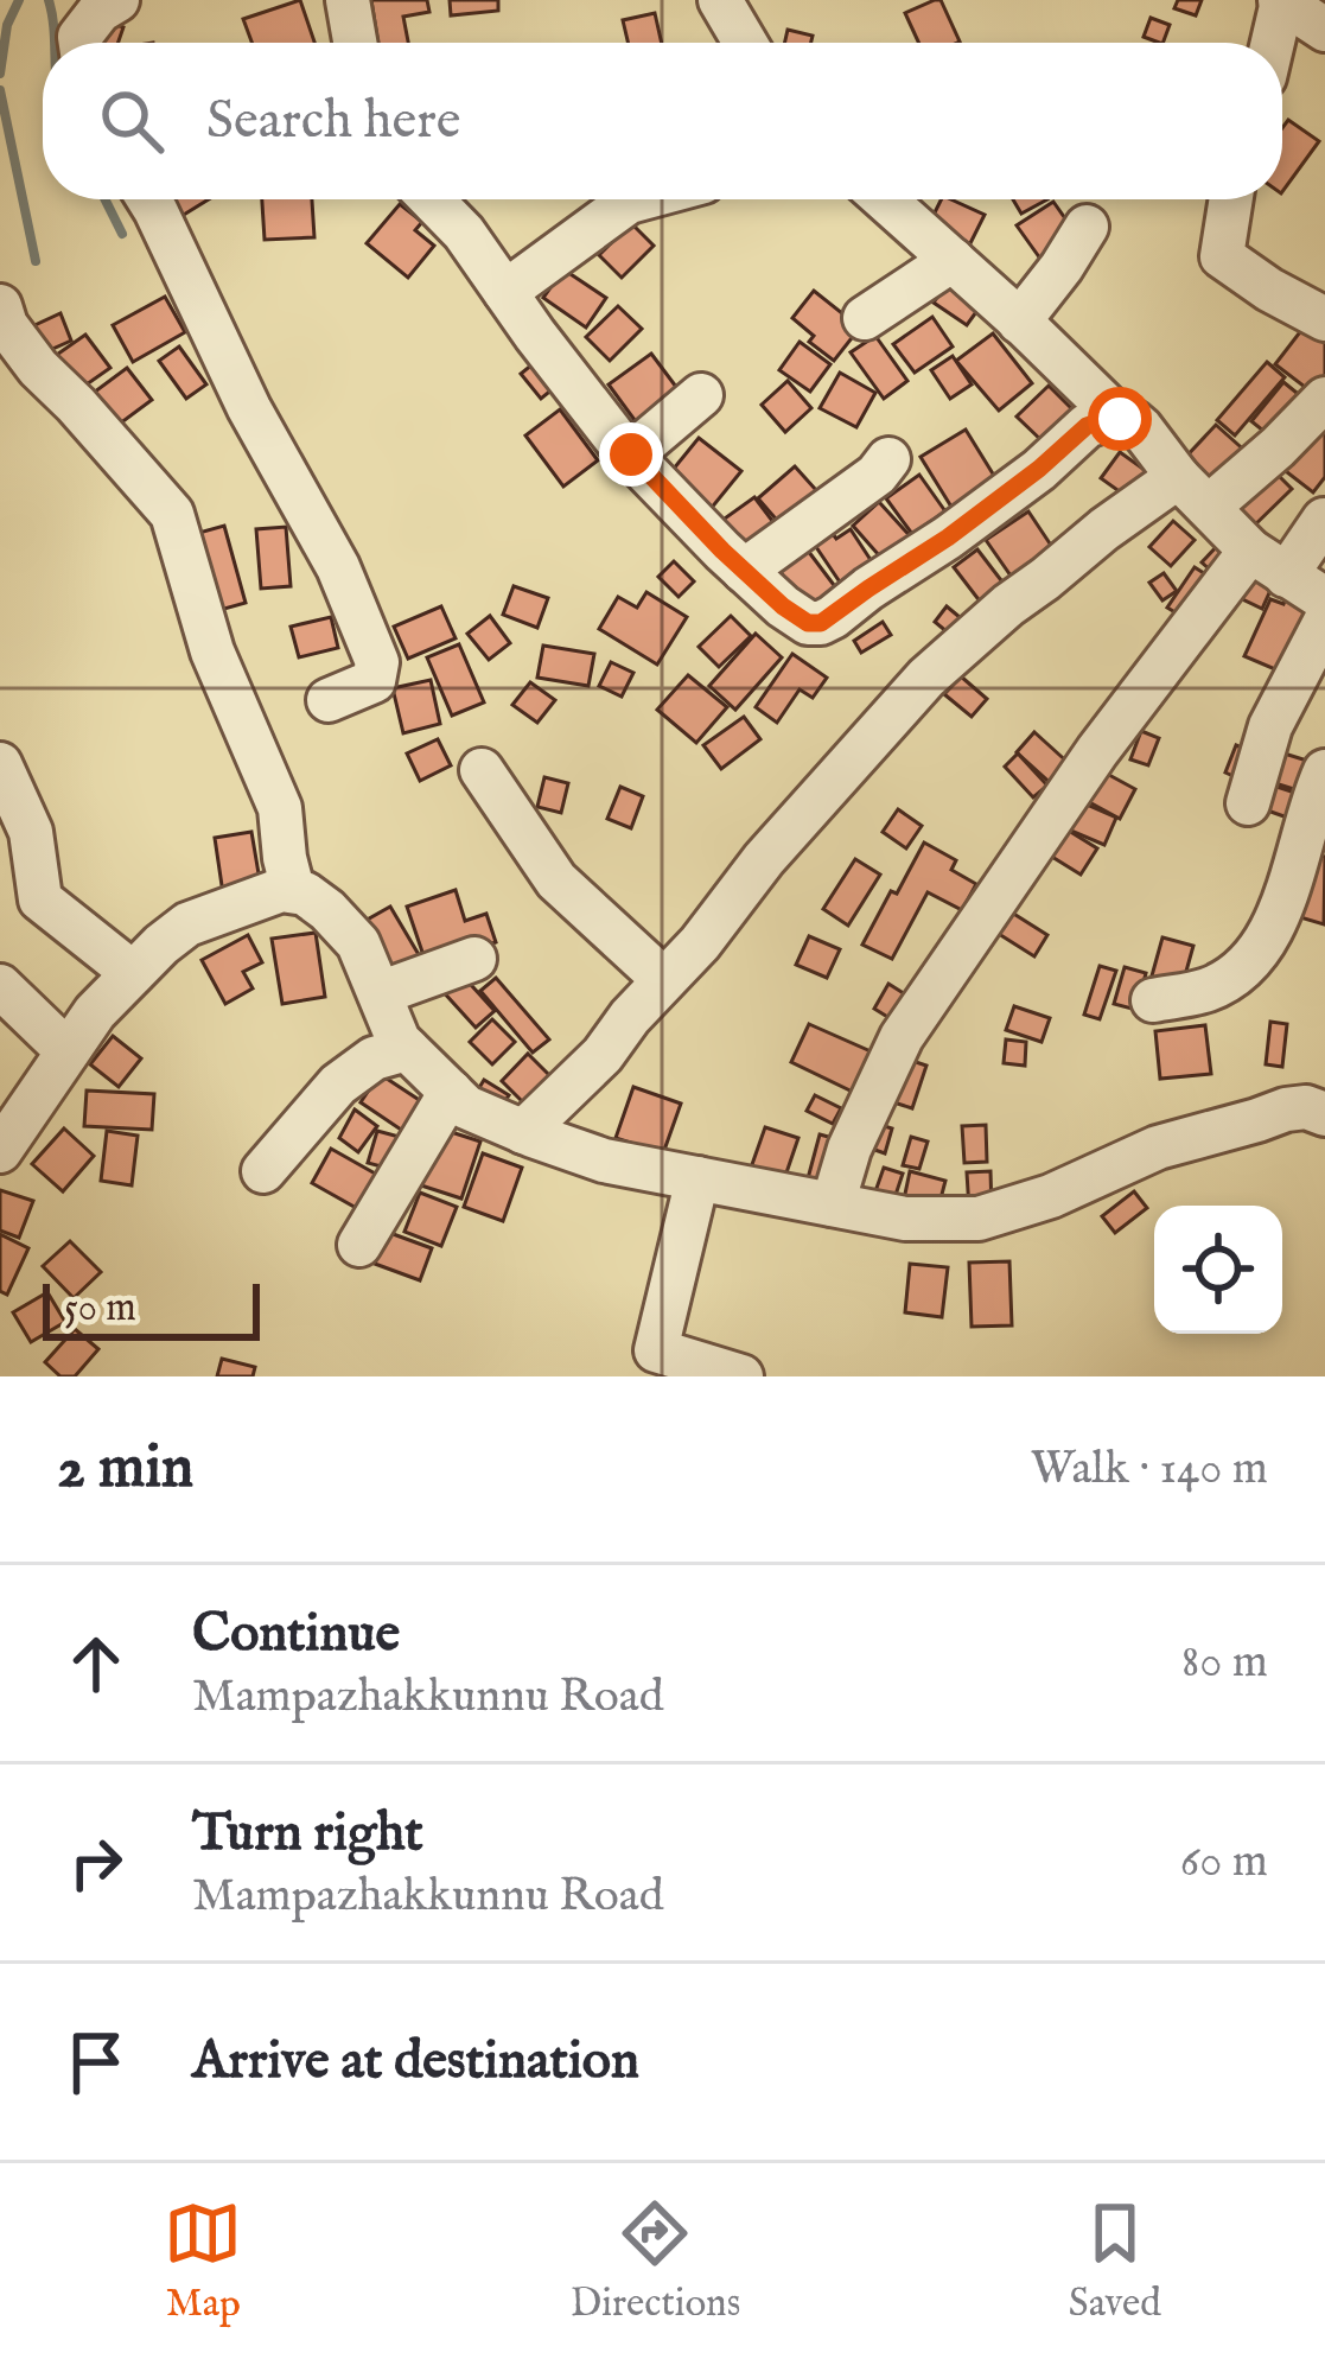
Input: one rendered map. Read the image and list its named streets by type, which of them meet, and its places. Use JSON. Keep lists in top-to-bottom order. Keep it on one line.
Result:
{"scale_bar":"50 m","page":{"search":"Search here","scale":"50 m","heading":["2 min","Walk · 140 m"],"list":[["Continue","Mampazhakkunnu Road","80 m"],["Turn right","Mampazhakkunnu Road","60 m"],"Arrive at destination"],"nav":["Map","Directions","Saved"]}}
